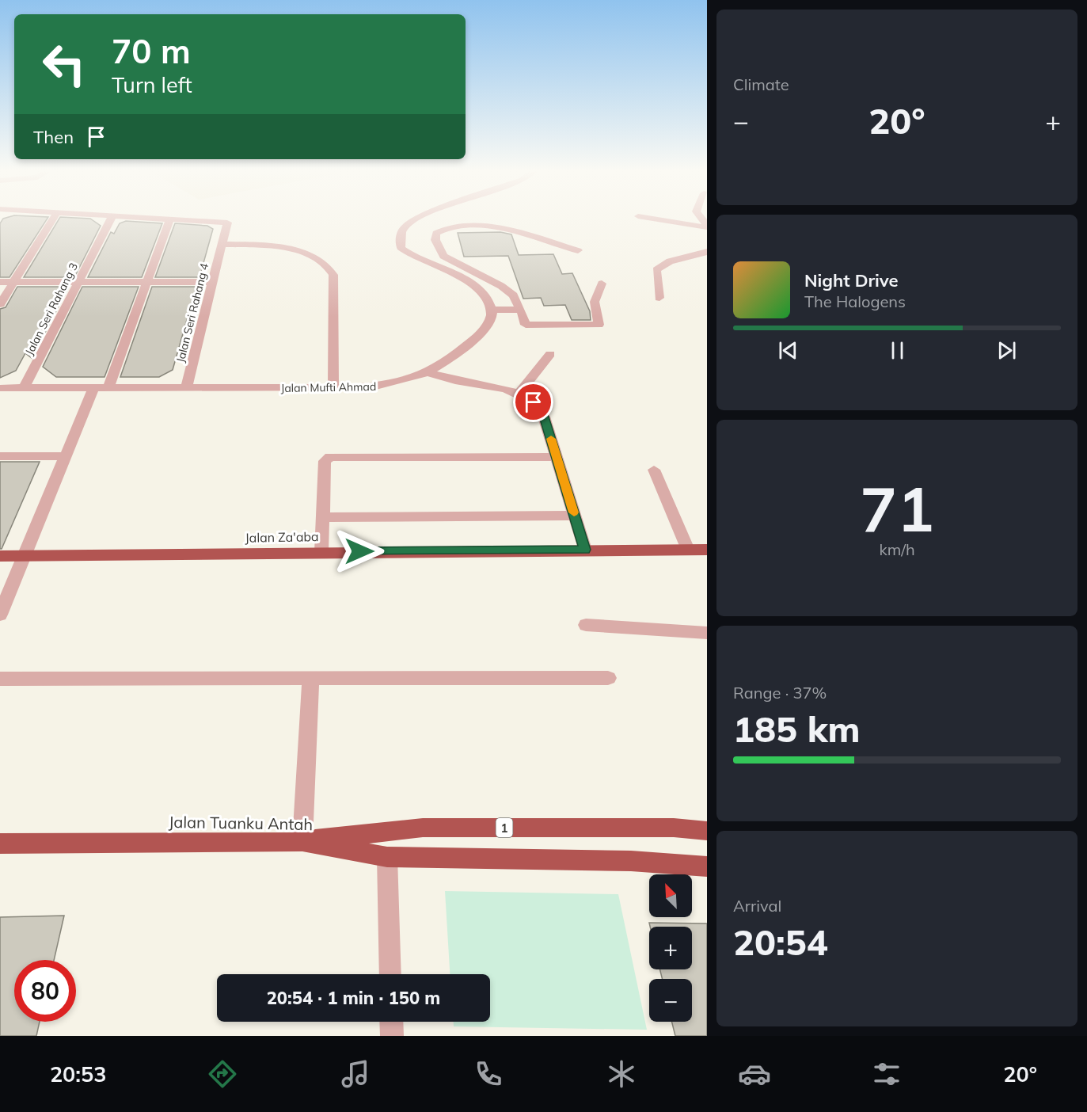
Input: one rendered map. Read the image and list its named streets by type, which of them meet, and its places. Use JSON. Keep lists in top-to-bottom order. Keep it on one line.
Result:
{"streets":{"highway":["Jalan Za'aba","Jalan Tuanku Antah","1"],"street":["Jalan Seri Rahang 3","Jalan Seri Rahang 4","Jalan Mufti Ahmad"]},"crossings":[["Jalan Seri Rahang 3","Jalan Mufti Ahmad"],["Jalan Seri Rahang 4","Jalan Mufti Ahmad"],["Jalan Tuanku Antah","1"]],"north":"top left","page":{"tile":["Climate",["71","km/h"],["Range · 37%","185 km"],["Arrival","20:54"]],"turn":["70 m","Turn left"],"heat":["−","20°","+"],"then":"Then","song":["Night Drive","The Halogens"],"map_buttons":["+","−"],"limit":"80","trip":"20:54 · 1 min · 150 m","tabs":["20:53","20°"]}}
